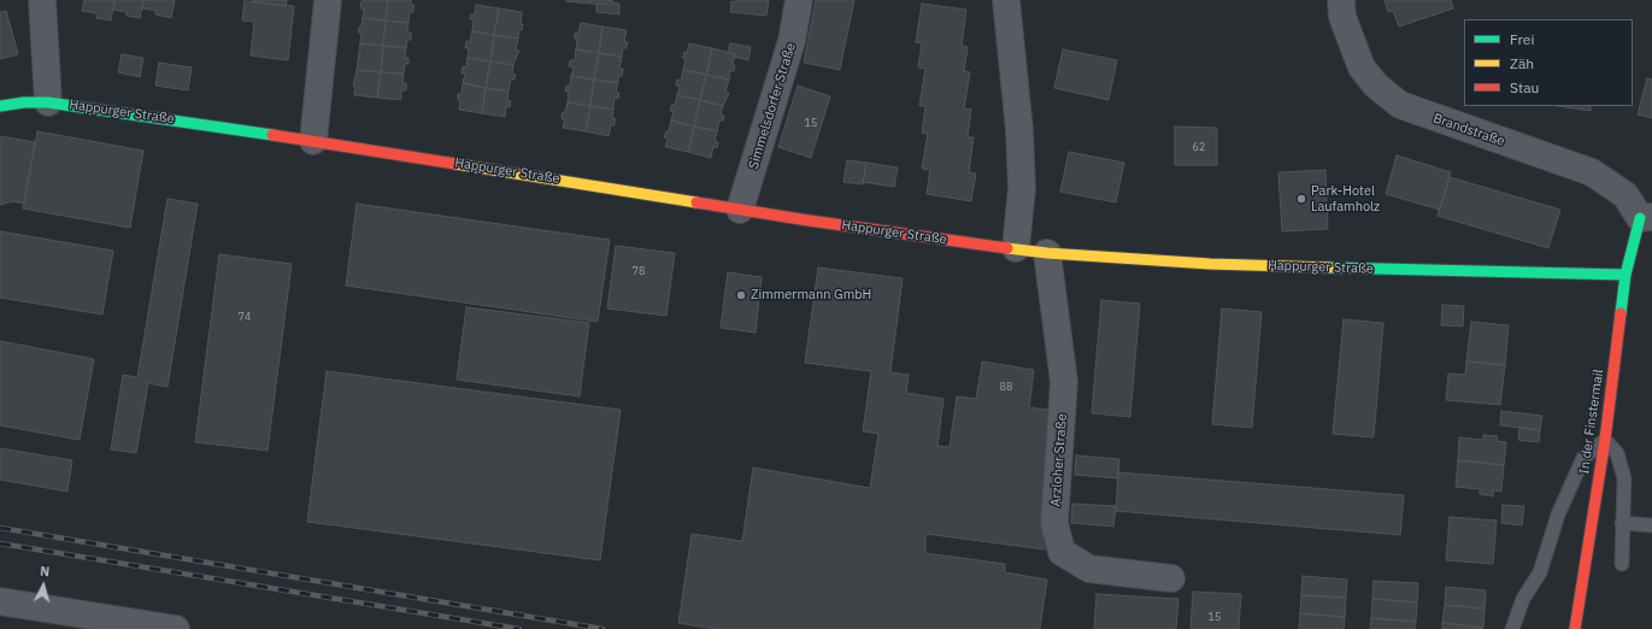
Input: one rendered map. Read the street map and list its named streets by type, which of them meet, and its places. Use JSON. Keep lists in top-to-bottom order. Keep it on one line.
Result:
{"streets":{"street":["Simmelsdorfer Straße","Happurger Straße","Brandstraße","In der Finstermail","Arzloher Straße"]},"crossings":[["Simmelsdorfer Straße","Happurger Straße"],["Happurger Straße","In der Finstermail"],["Happurger Straße","Arzloher Straße"],["Brandstraße","In der Finstermail"]],"places":["Park-Hotel Laufamholz","Zimmermann GmbH"],"house_numbers":["15","62","78","74","88","15"],"legend":["Frei","Zäh","Stau"],"north":"top"}
